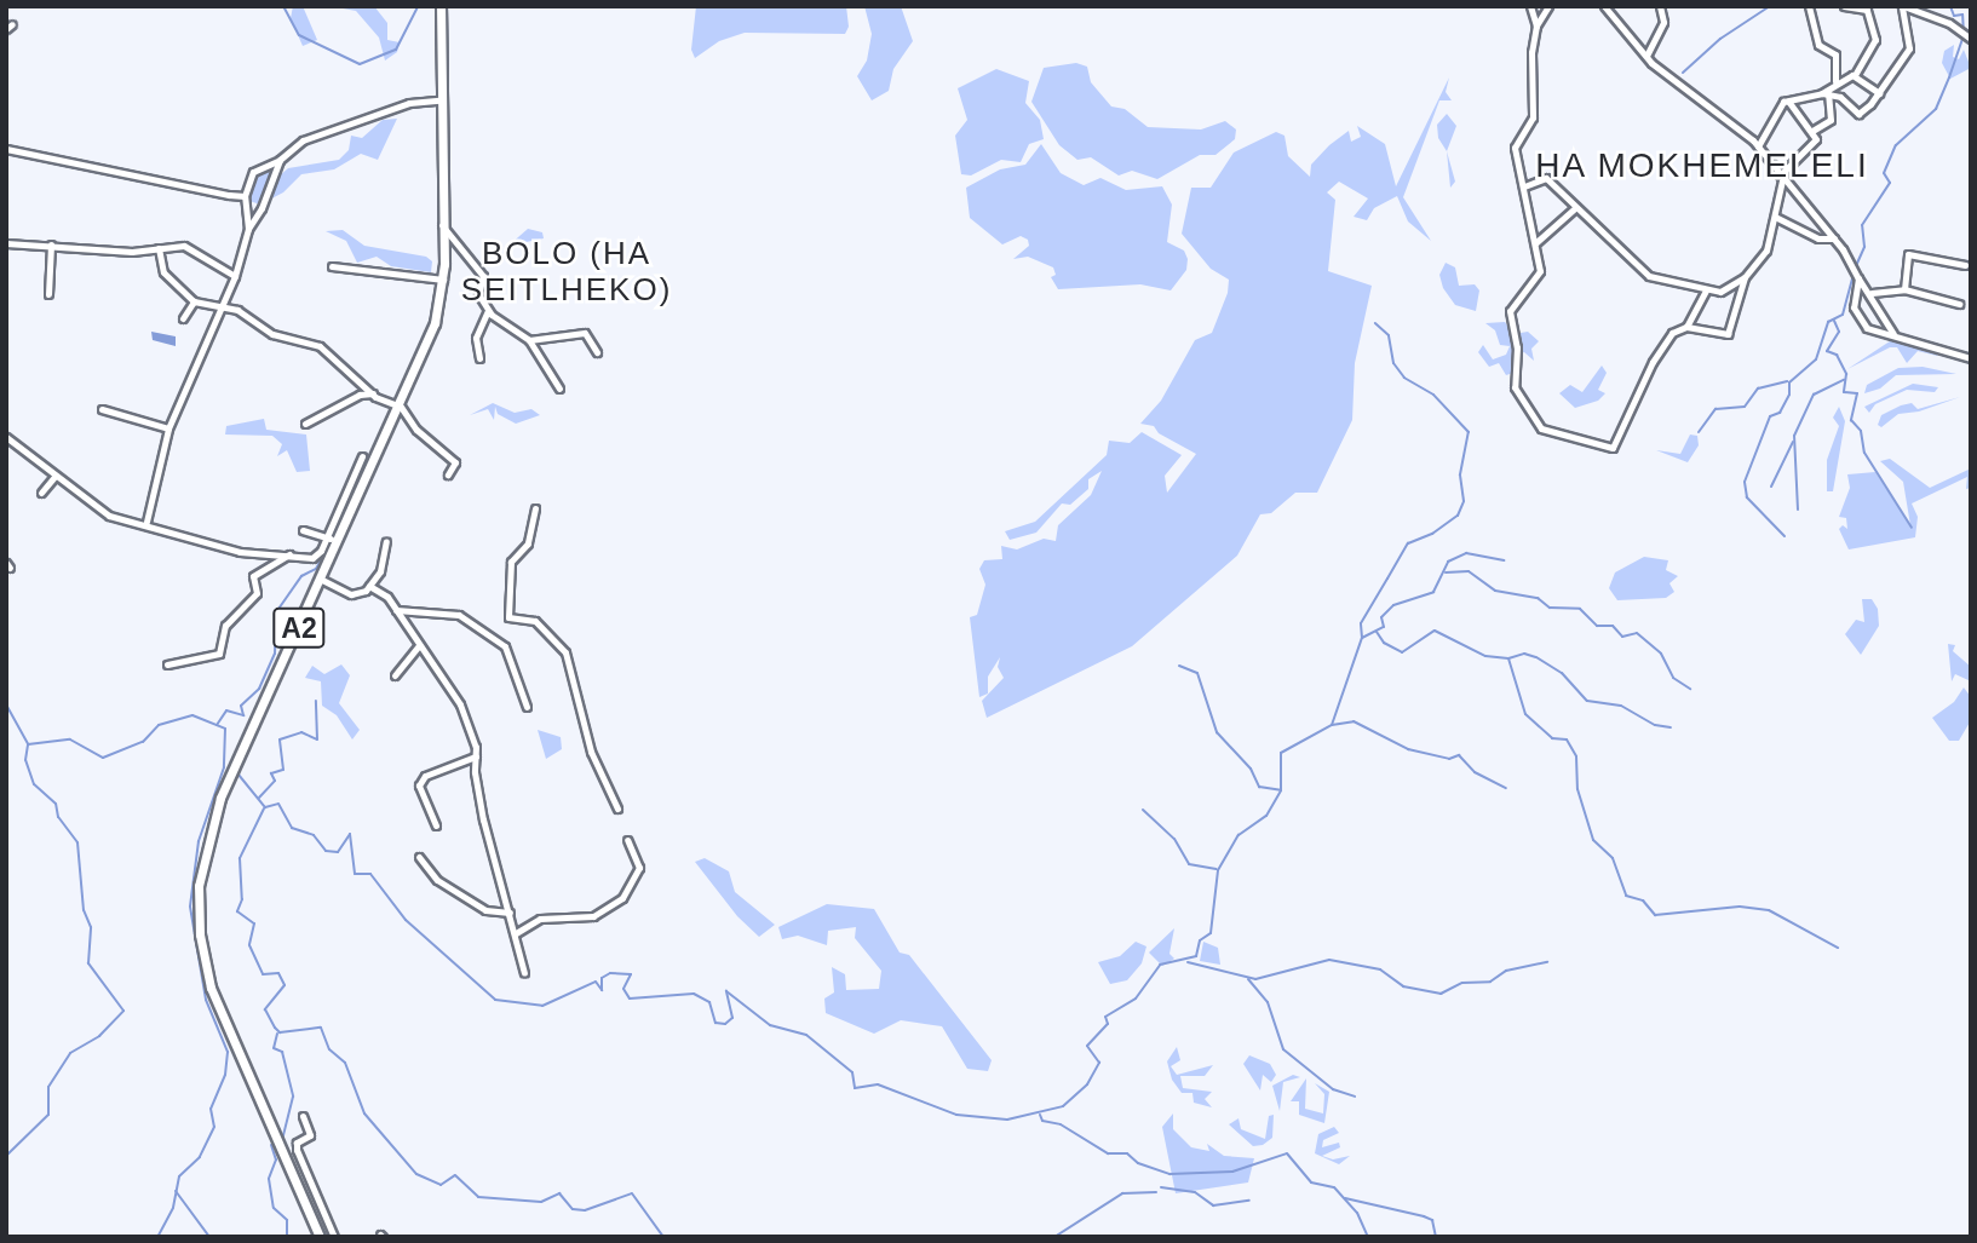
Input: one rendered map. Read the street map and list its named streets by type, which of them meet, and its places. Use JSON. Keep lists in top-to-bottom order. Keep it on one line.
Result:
{"streets":{"main road":["A2"]},"districts":["HA MOKHEMELELI","BOLO (HA SEITLHEKO)"]}
